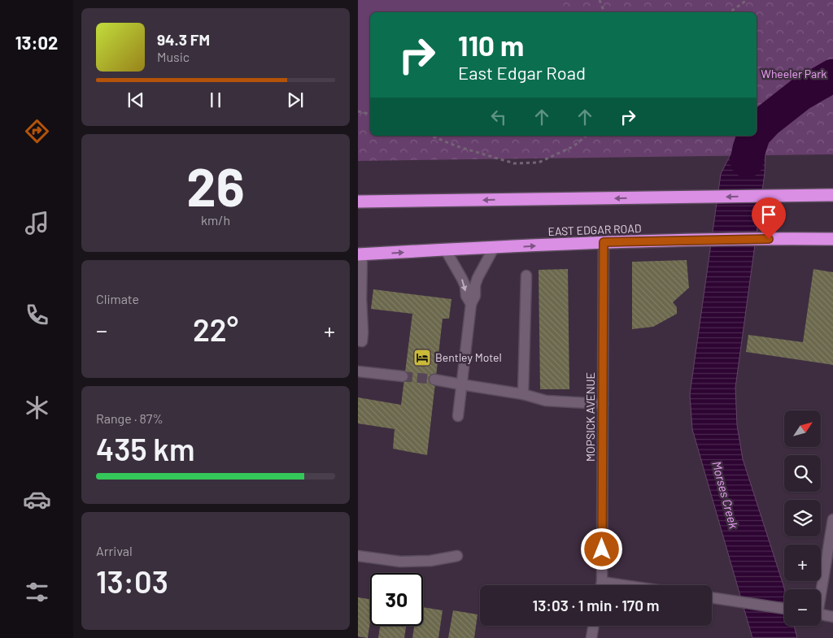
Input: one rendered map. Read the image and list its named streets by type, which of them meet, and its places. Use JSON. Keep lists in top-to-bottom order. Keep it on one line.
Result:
{"streets":{"highway":["EAST EDGAR ROAD"],"street":["MOPSICK AVENUE"]},"crossings":[["EAST EDGAR ROAD","MOPSICK AVENUE"]],"water":["Morses Creek"],"parks":["Wheeler Park"],"places":{"hotel":["Bentley Motel"]},"north":"top right","page":{"tabs":"13:02","turn":["110 m","East Edgar Road"],"song":["94.3 FM","Music"],"tile":[["26","km/h"],"Climate",["Range · 87%","435 km"],["Arrival","13:03"]],"heat":["−","22°","+"],"map_buttons":["+","−"],"limit":"30","trip":"13:03 · 1 min · 170 m"}}
